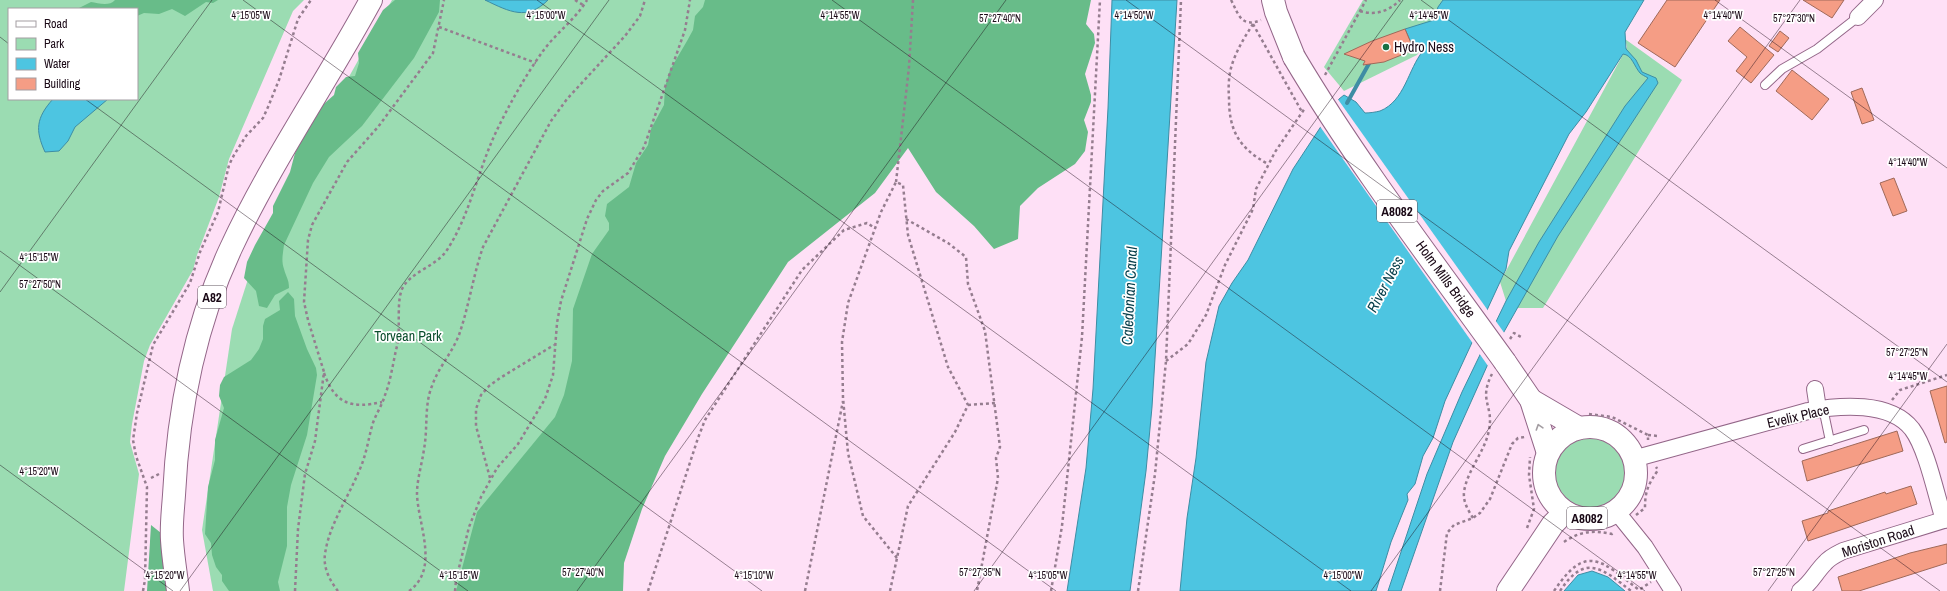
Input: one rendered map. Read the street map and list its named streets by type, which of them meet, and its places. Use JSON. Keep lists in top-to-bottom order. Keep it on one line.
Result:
{"streets":{"main road":["A8082","Holm Mills Bridge","A82"],"street":["Evelix Place","Moriston Road"]},"crossings":[["A8082","Holm Mills Bridge"],["A8082","Evelix Place"],["Evelix Place","Moriston Road"]],"water":["River Ness","Caledonian Canal"],"parks":["Torvean Park"],"places":["Hydro Ness"],"legend":["Road","Park","Water","Building"],"coordinates":["4°14'45\"W","4°15'05\"W","4°15'00\"W","4°14'55\"W","4°14'50\"W","4°14'40\"W","57°27'40\"N","57°27'30\"N","4°15'15\"W","57°27'50\"N","57°27'25\"N","4°15'20\"W","57°27'35\"N","4°15'10\"W"]}
